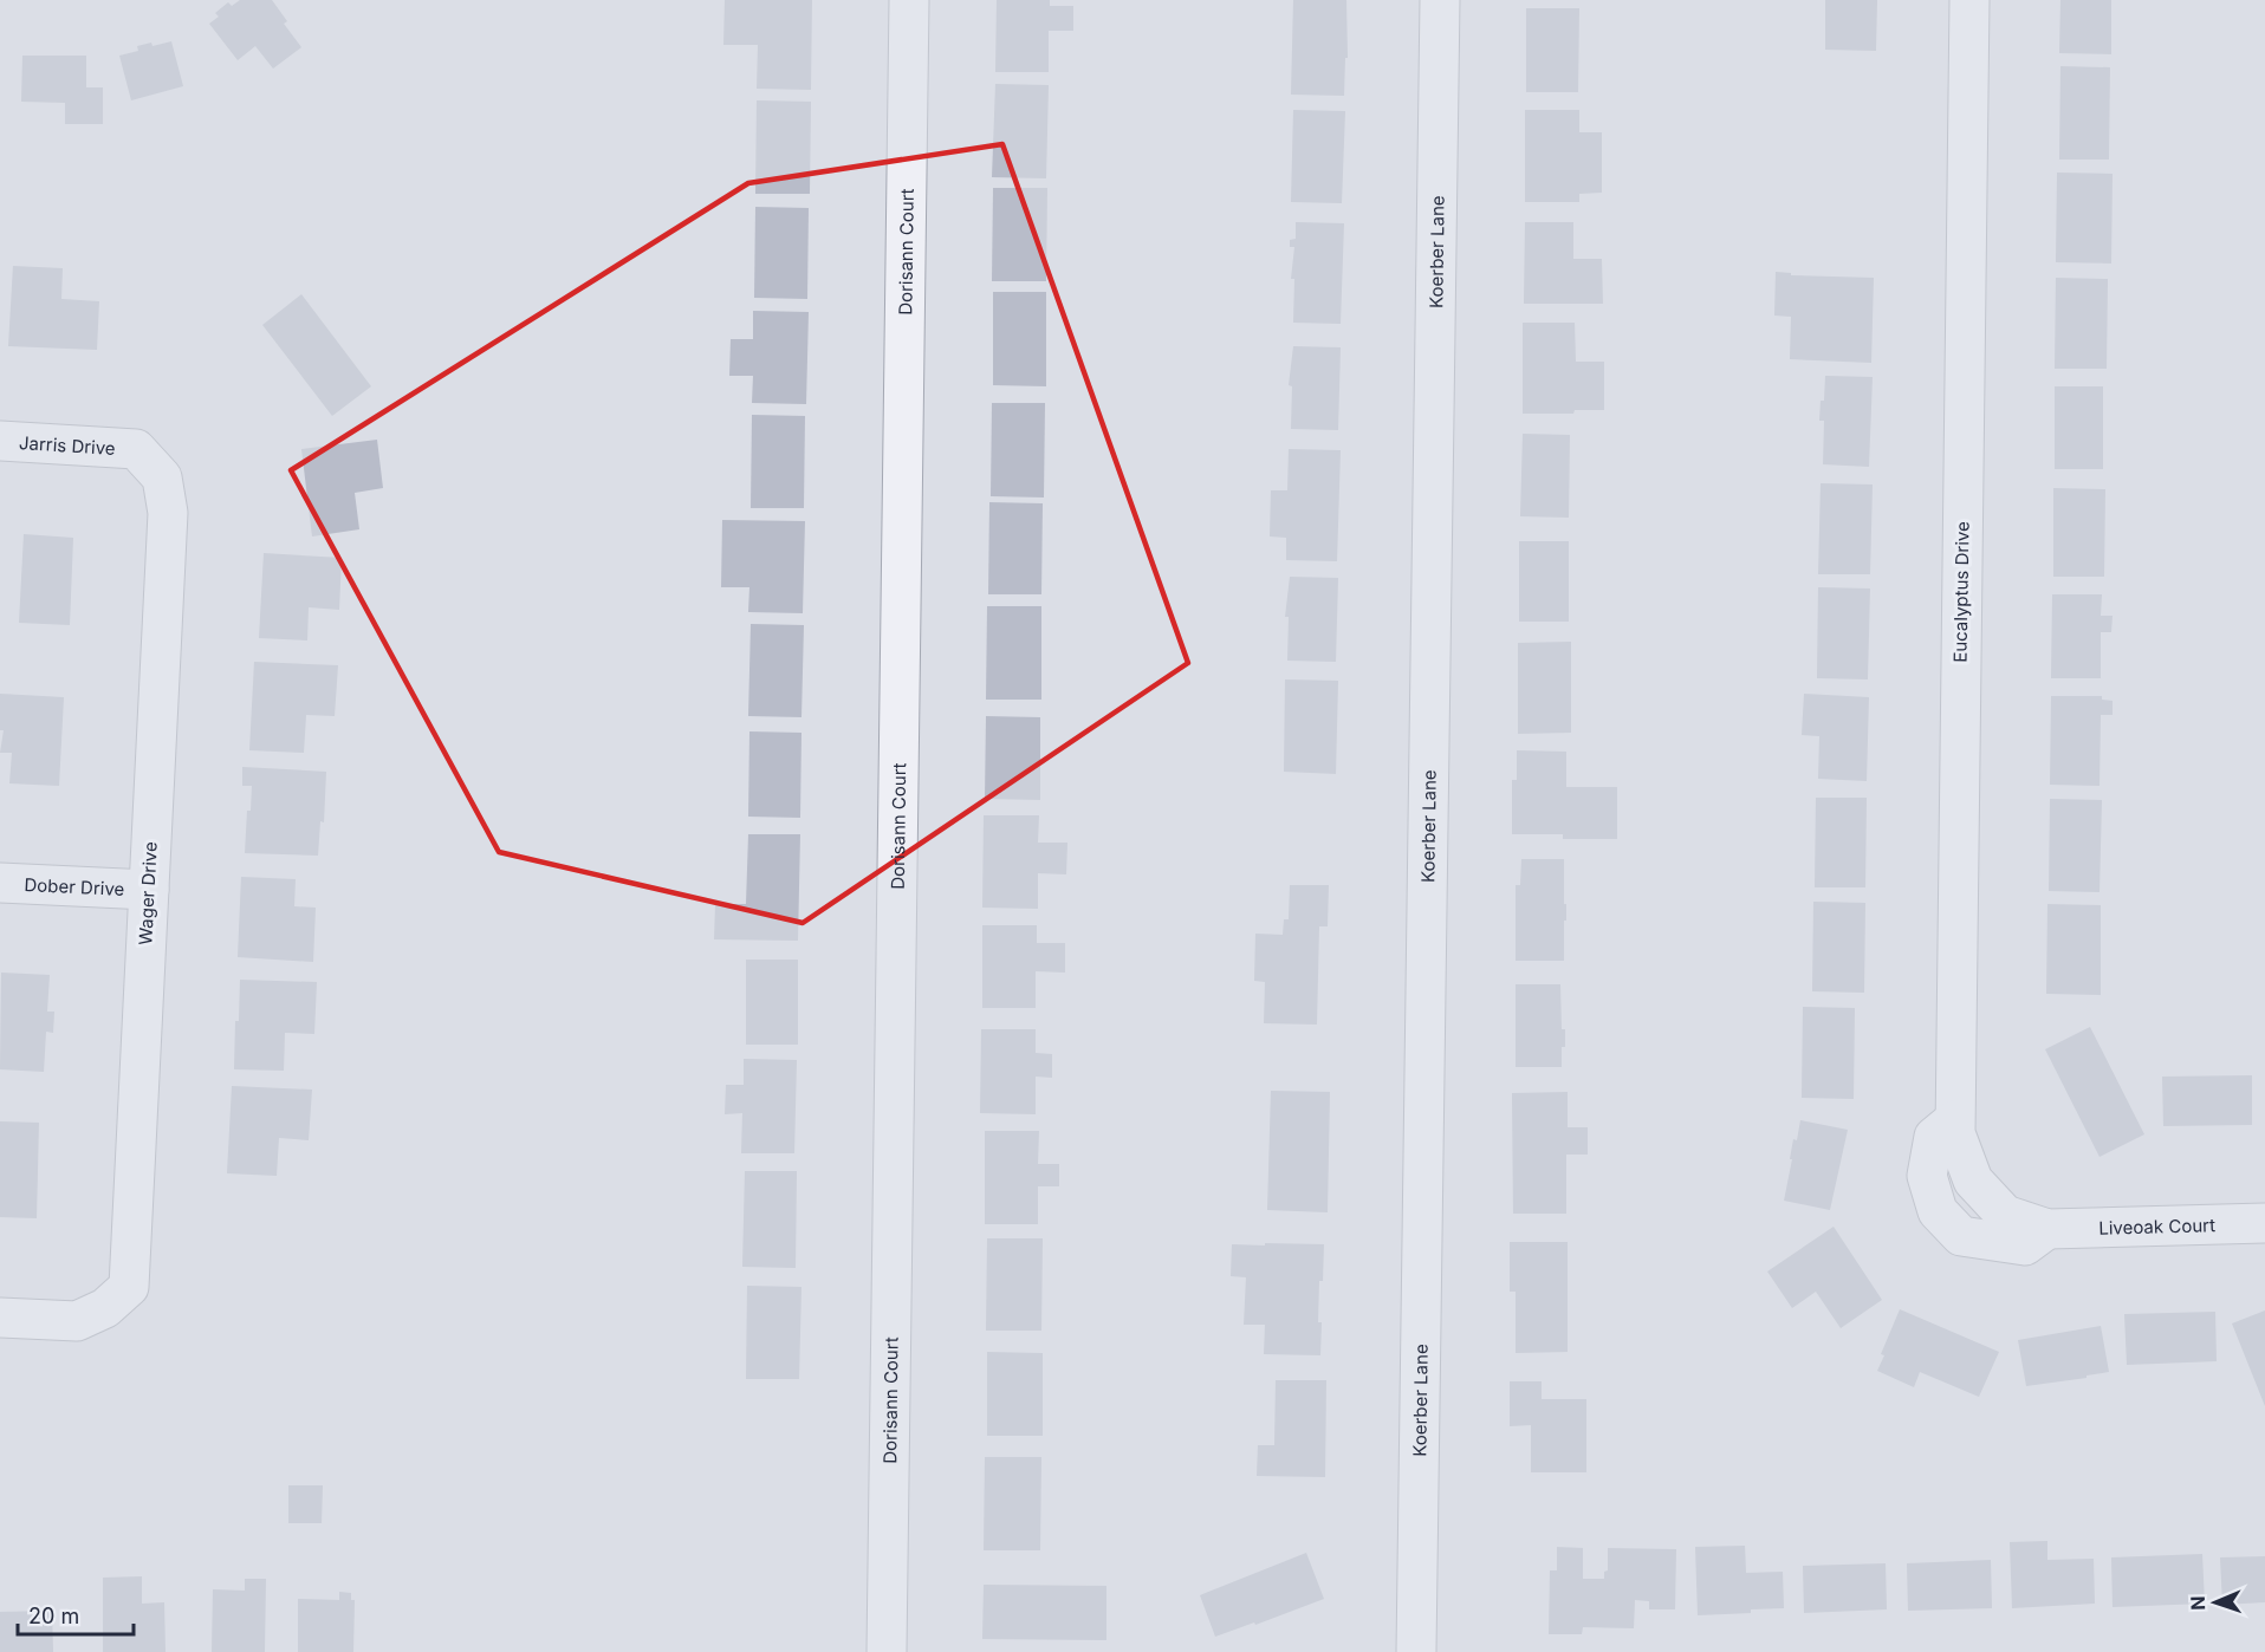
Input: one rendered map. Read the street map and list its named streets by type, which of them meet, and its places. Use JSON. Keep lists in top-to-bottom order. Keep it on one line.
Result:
{"streets":{"street":["Dorisann Court","Koerber Lane","Jarris Drive","Eucalyptus Drive","Dober Drive","Wager Drive","Liveoak Court"]},"crossings":[["Jarris Drive","Wager Drive"],["Eucalyptus Drive","Liveoak Court"],["Dober Drive","Wager Drive"]],"scale_bar":"20 m","north":"left"}
